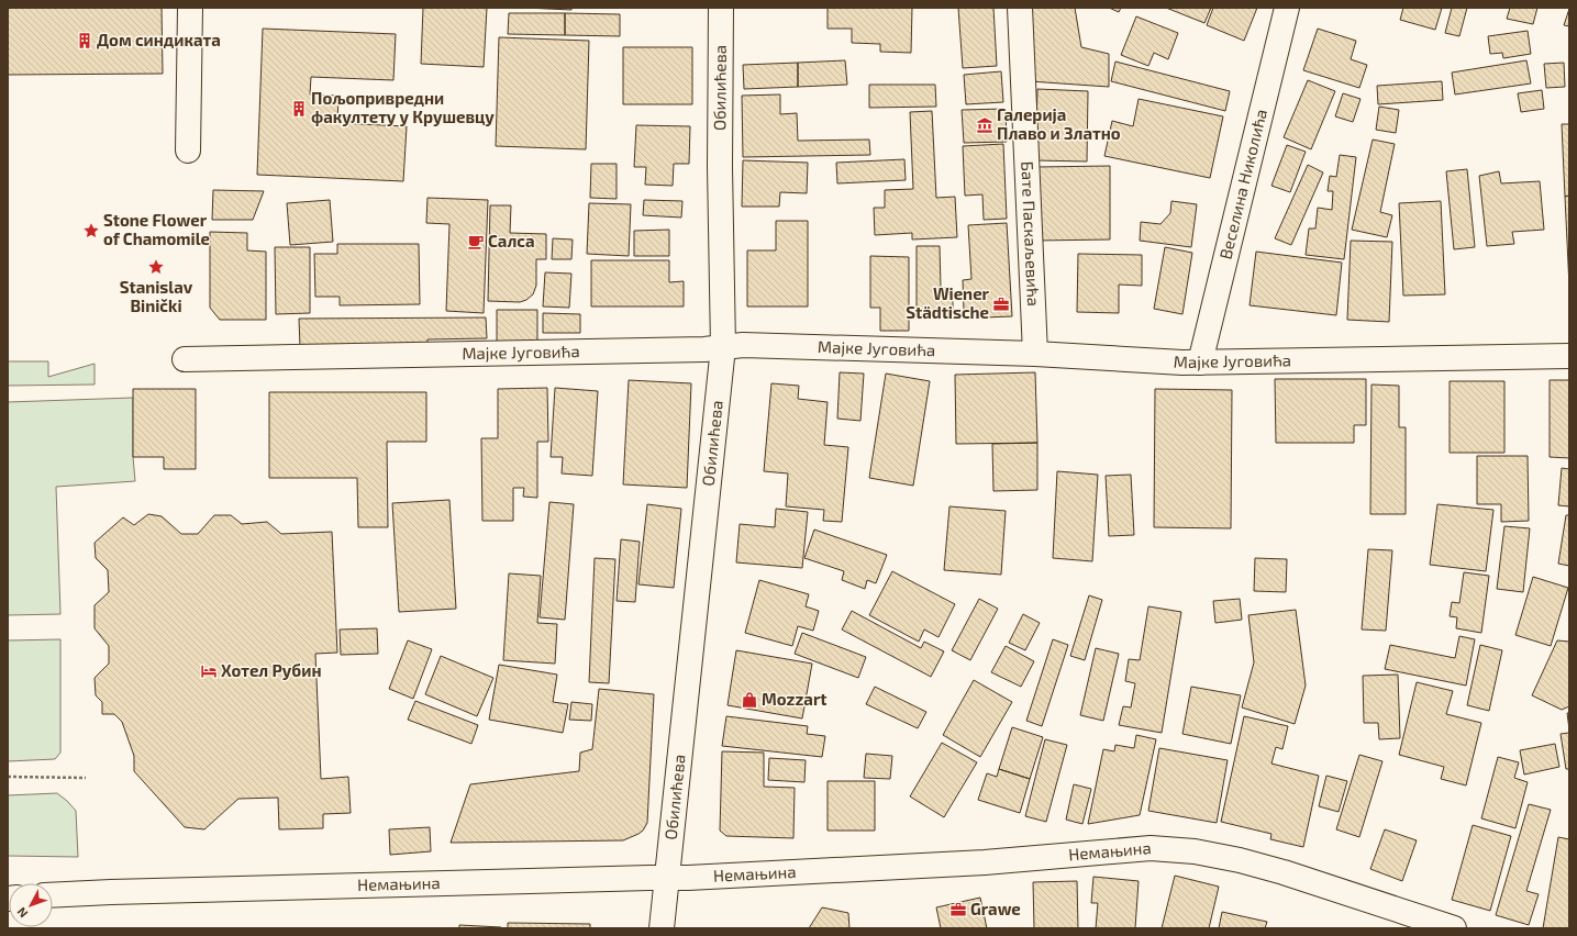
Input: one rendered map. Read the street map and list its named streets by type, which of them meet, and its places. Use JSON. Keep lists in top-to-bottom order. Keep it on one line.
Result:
{"streets":{"street":["Обилићева","Веселина Николића","Бате Паскаљевића","Мајке Југовића","Немањина"]},"crossings":[["Обилићева","Мајке Југовића"],["Обилићева","Немањина"],["Веселина Николића","Мајке Југовића"],["Бате Паскаљевића","Мајке Југовића"]],"places":{"building":["Дом синдиката","Пољопривредни факултету у Крушевцу"],"museum":["Галерија Плаво и Златно"],"place":["Stone Flower of Chamomile","Stanislav Binički"],"cafe":["Салса"],"office":["Wiener Städtische","Grawe"],"hotel":["Хотел Рубин"],"shop":["Mozzart"]},"north":"bottom left"}
